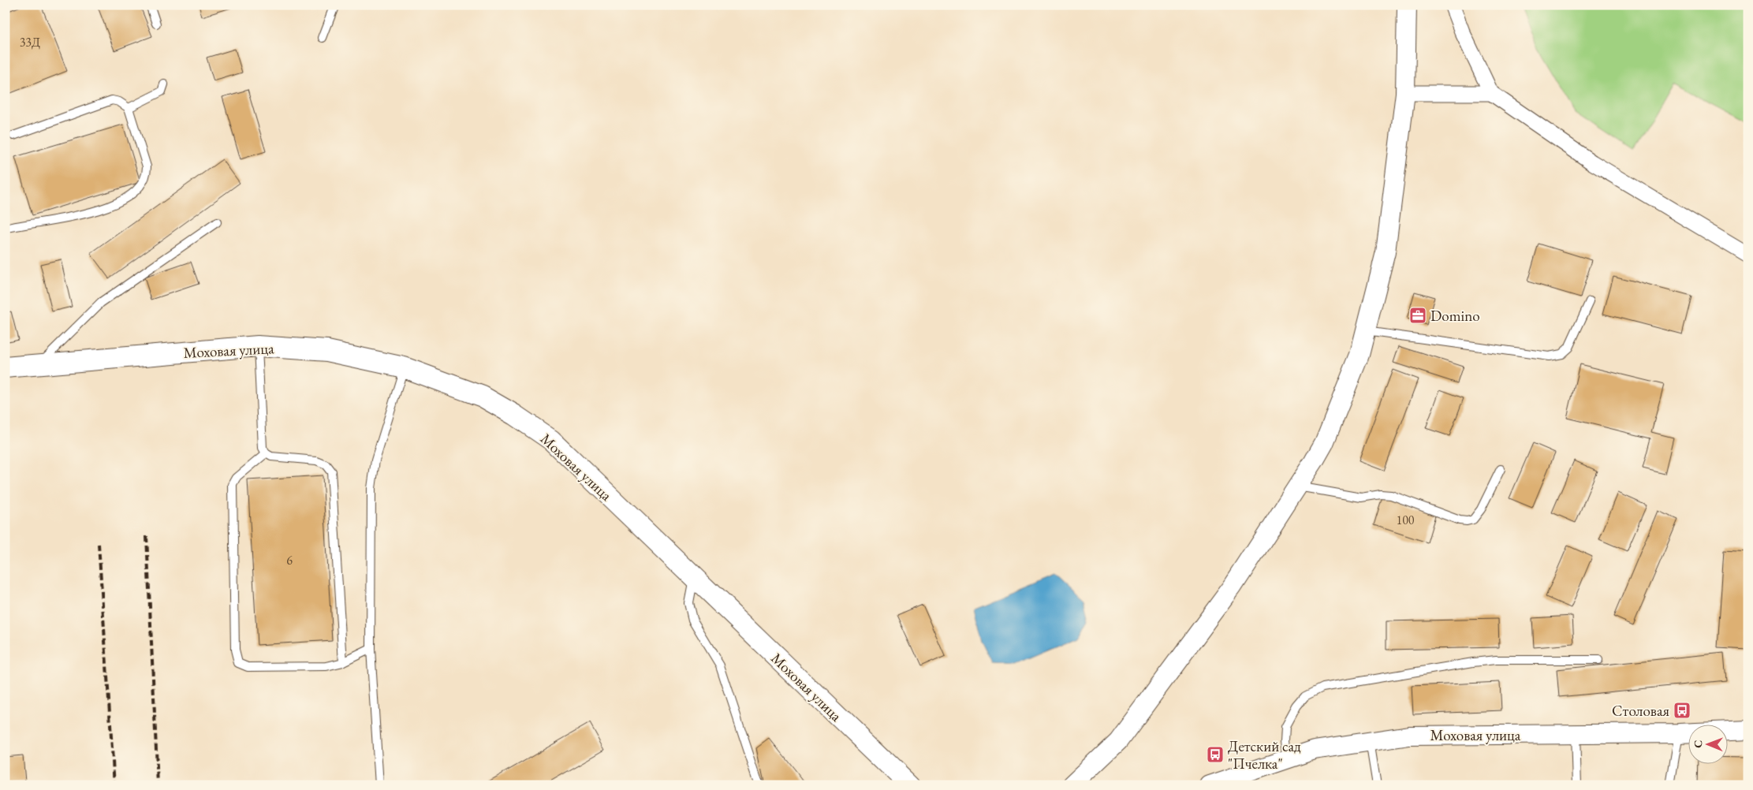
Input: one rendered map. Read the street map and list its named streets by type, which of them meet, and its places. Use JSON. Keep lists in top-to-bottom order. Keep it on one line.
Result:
{"streets":{"main road":["Моховая улица"]},"places":{"office":["Domino"],"bus stop":["Столовая","Детский сад \"Пчелка\""]},"house_numbers":["33Д","100","6"],"north":"left"}
